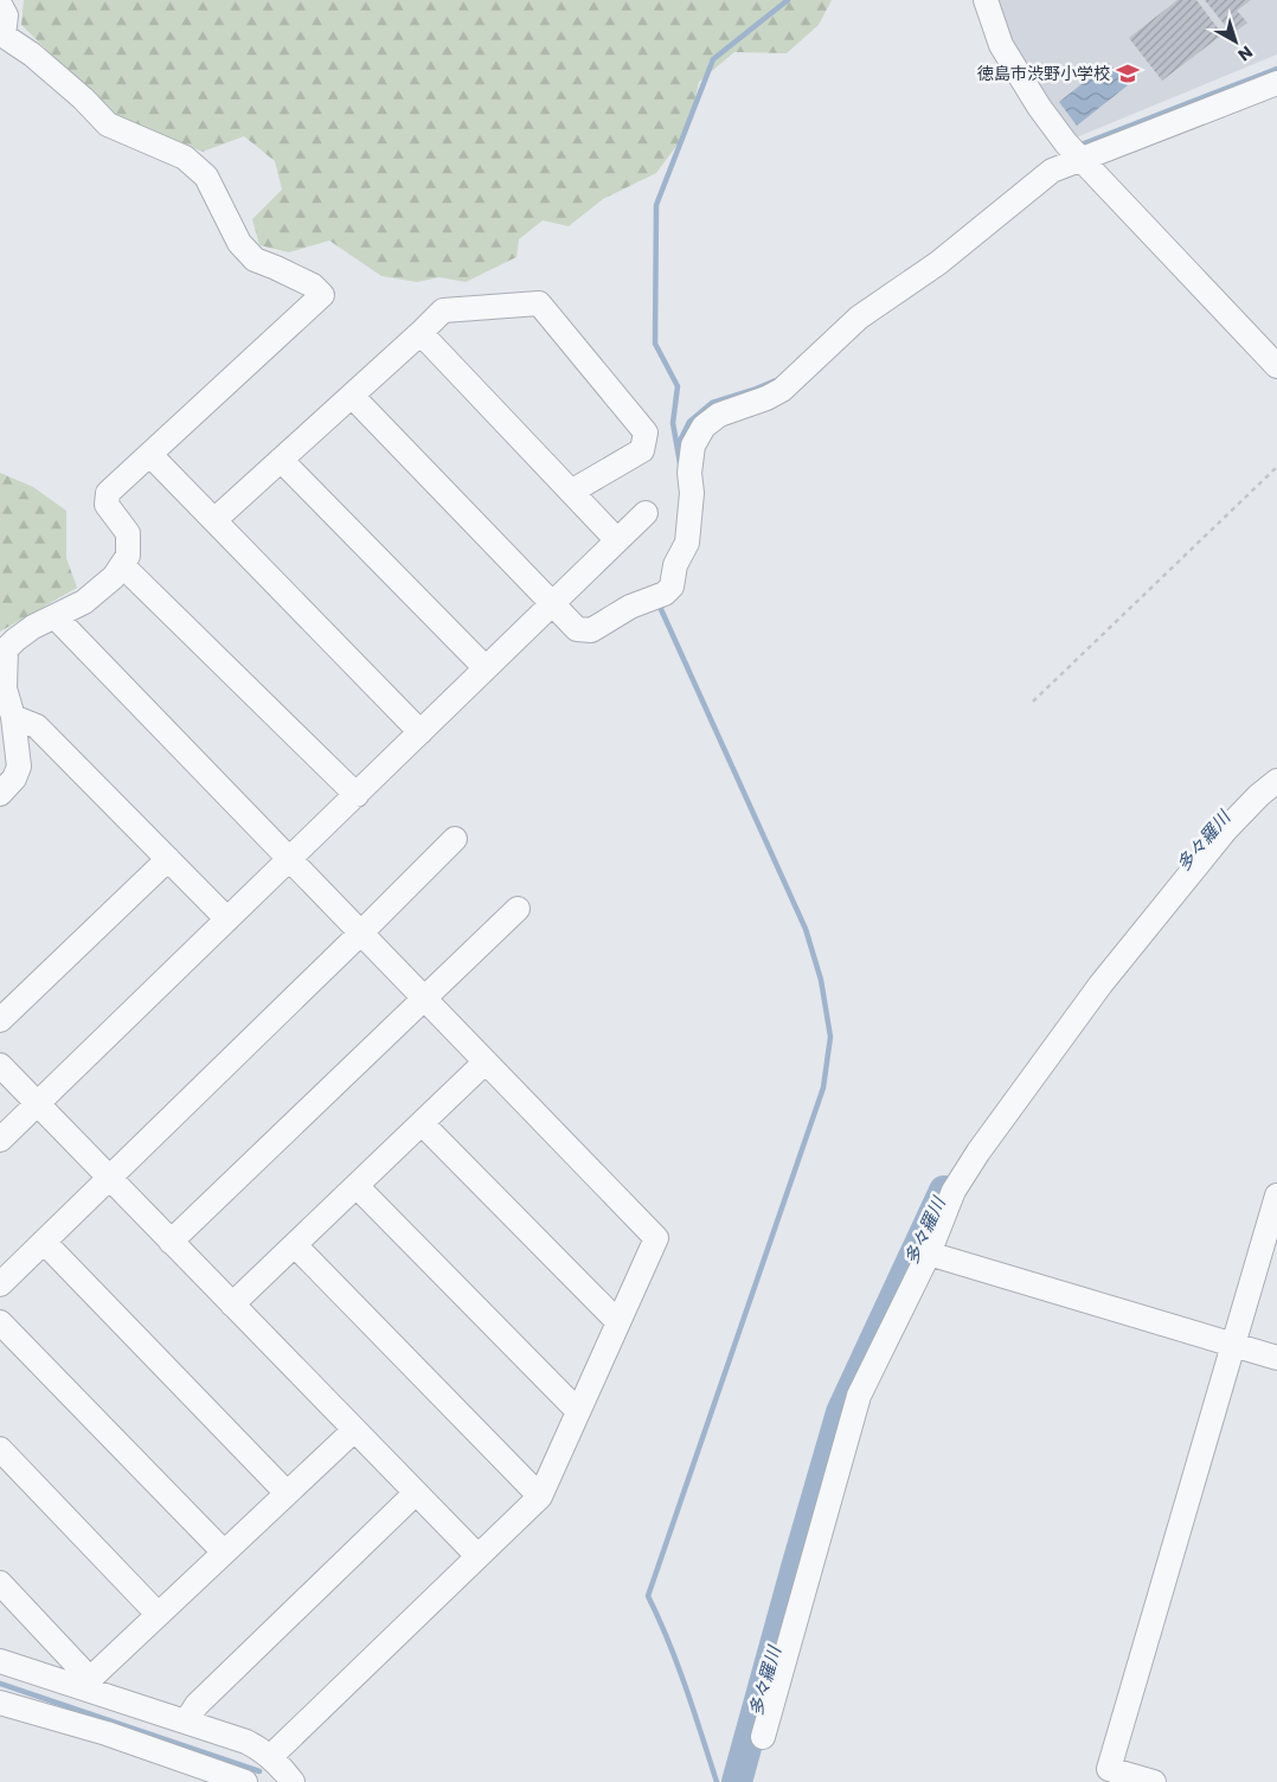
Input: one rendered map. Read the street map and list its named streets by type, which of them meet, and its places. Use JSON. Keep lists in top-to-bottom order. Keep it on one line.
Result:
{"water":["多々羅川"],"places":{"school or university":["徳島市渋野小学校"]},"north":"bottom right"}
